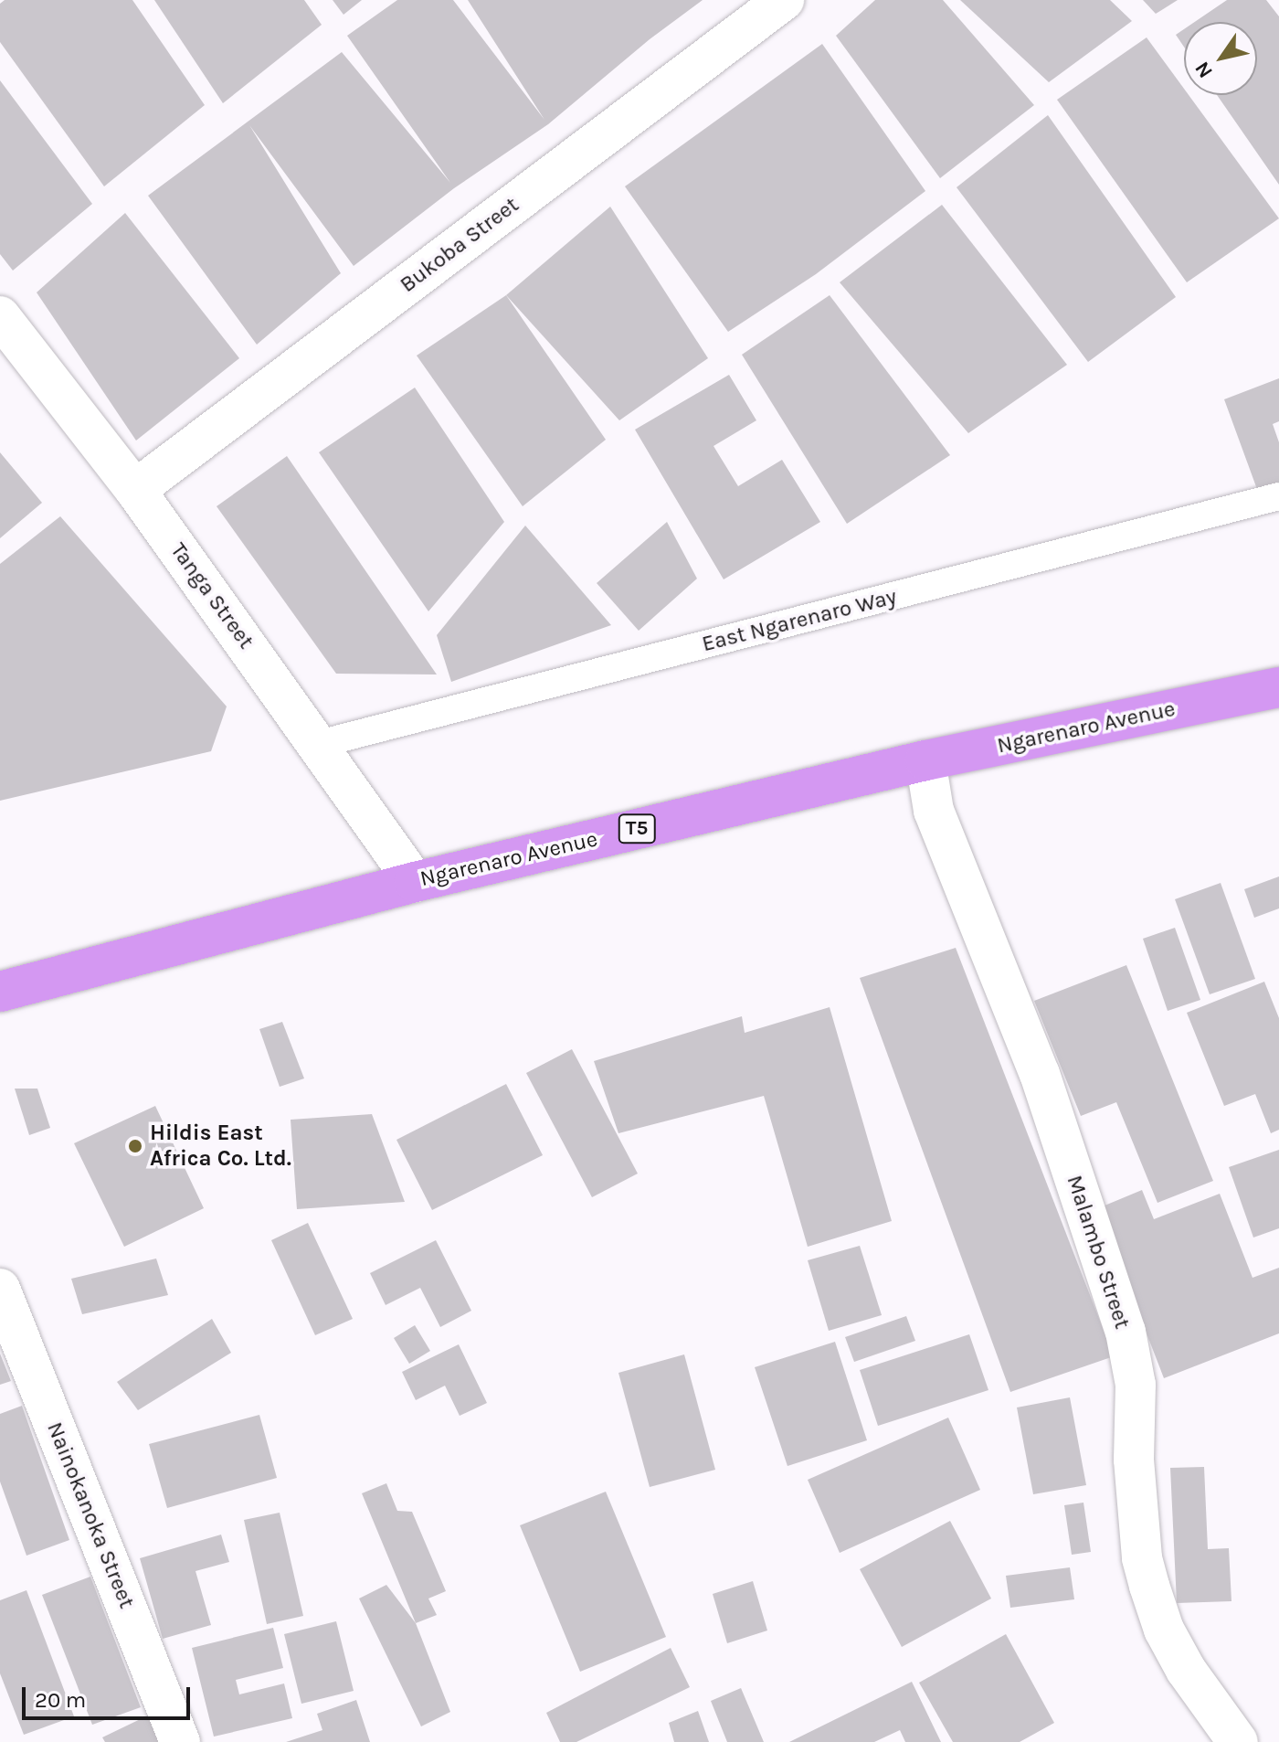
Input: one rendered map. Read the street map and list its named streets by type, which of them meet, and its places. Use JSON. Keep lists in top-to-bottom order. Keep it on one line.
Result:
{"streets":{"highway":["Ngarenaro Avenue","T5"],"street":["Bukoba Street","Tanga Street","Malambo Street","Nainokanoka Street"],"lane":["East Ngarenaro Way"]},"crossings":[["Bukoba Street","Tanga Street"],["Tanga Street","East Ngarenaro Way"],["Tanga Street","Ngarenaro Avenue"],["Ngarenaro Avenue","Malambo Street"]],"places":["Hildis East Africa Co. Ltd."],"scale_bar":"20 m","north":"bottom left"}
